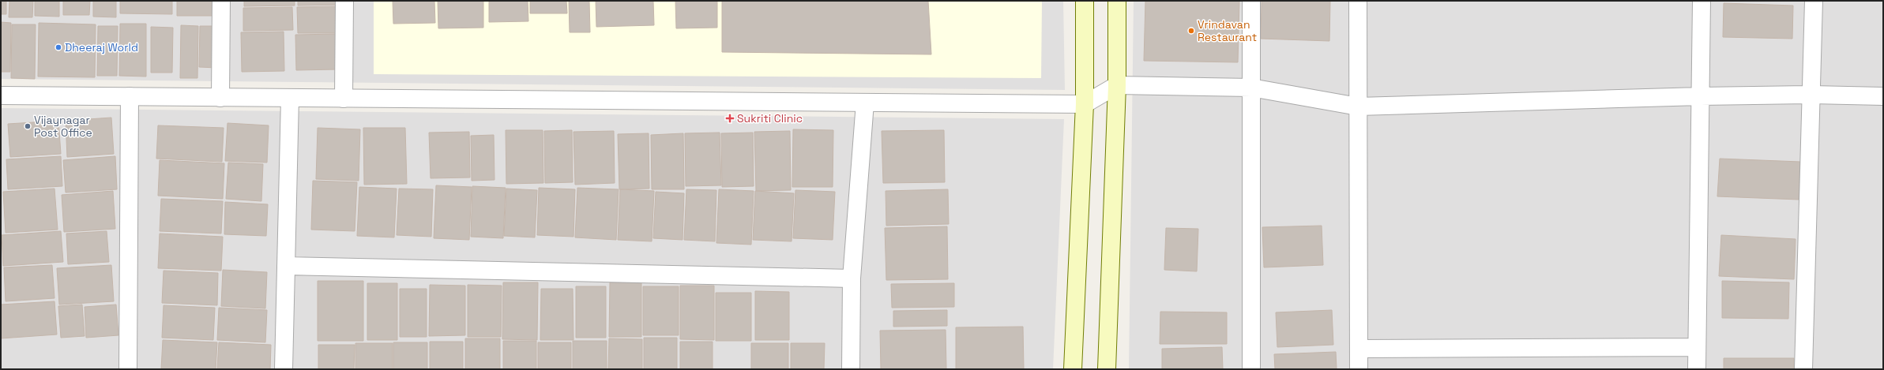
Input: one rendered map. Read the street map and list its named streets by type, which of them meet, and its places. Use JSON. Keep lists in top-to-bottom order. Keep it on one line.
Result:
{"places":{"other":["Vrindavan Restaurant","Dheeraj World","Vijaynagar Post Office"],"health":["Sukriti Clinic"]}}
